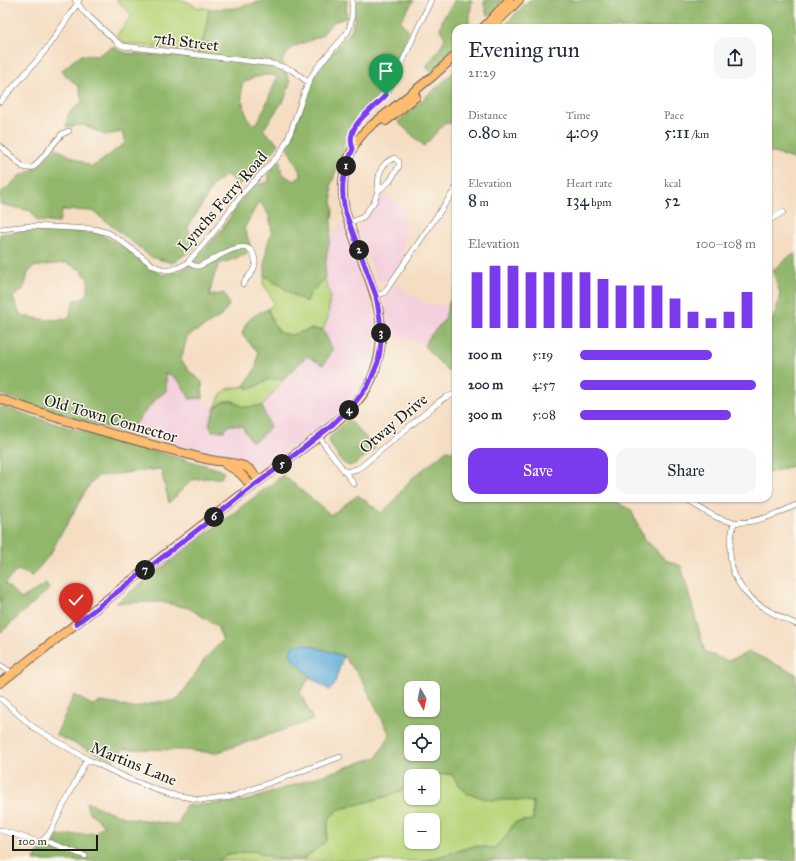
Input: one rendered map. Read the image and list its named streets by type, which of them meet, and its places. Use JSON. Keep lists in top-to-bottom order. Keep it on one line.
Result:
{"streets":{"main road":["Old Town Connector"],"street":["7th Street","Lynchs Ferry Road","Otway Drive","Martins Lane"]},"crossings":[["7th Street","Lynchs Ferry Road"]],"scale_bar":"100 m","north":"bottom","page":{"heading":["Evening run","21:29"],"stats":[["Distance","0.80 km"],["Time","4:09"],["Pace","5:11 /km"],["Elevation","8 m"],["Heart rate","134 bpm"],["kcal","52"]],"pins":["1","2","3","4","5","6","7"],"chart":["Elevation","100–108 m"],"list":[{"name":"100 m","note":"5:19"},{"name":"200 m","note":"4:57"},{"name":"300 m","note":"5:08"}],"buttons":["Save","Share"],"map_buttons":["+","−"],"scale":"100 m"}}
